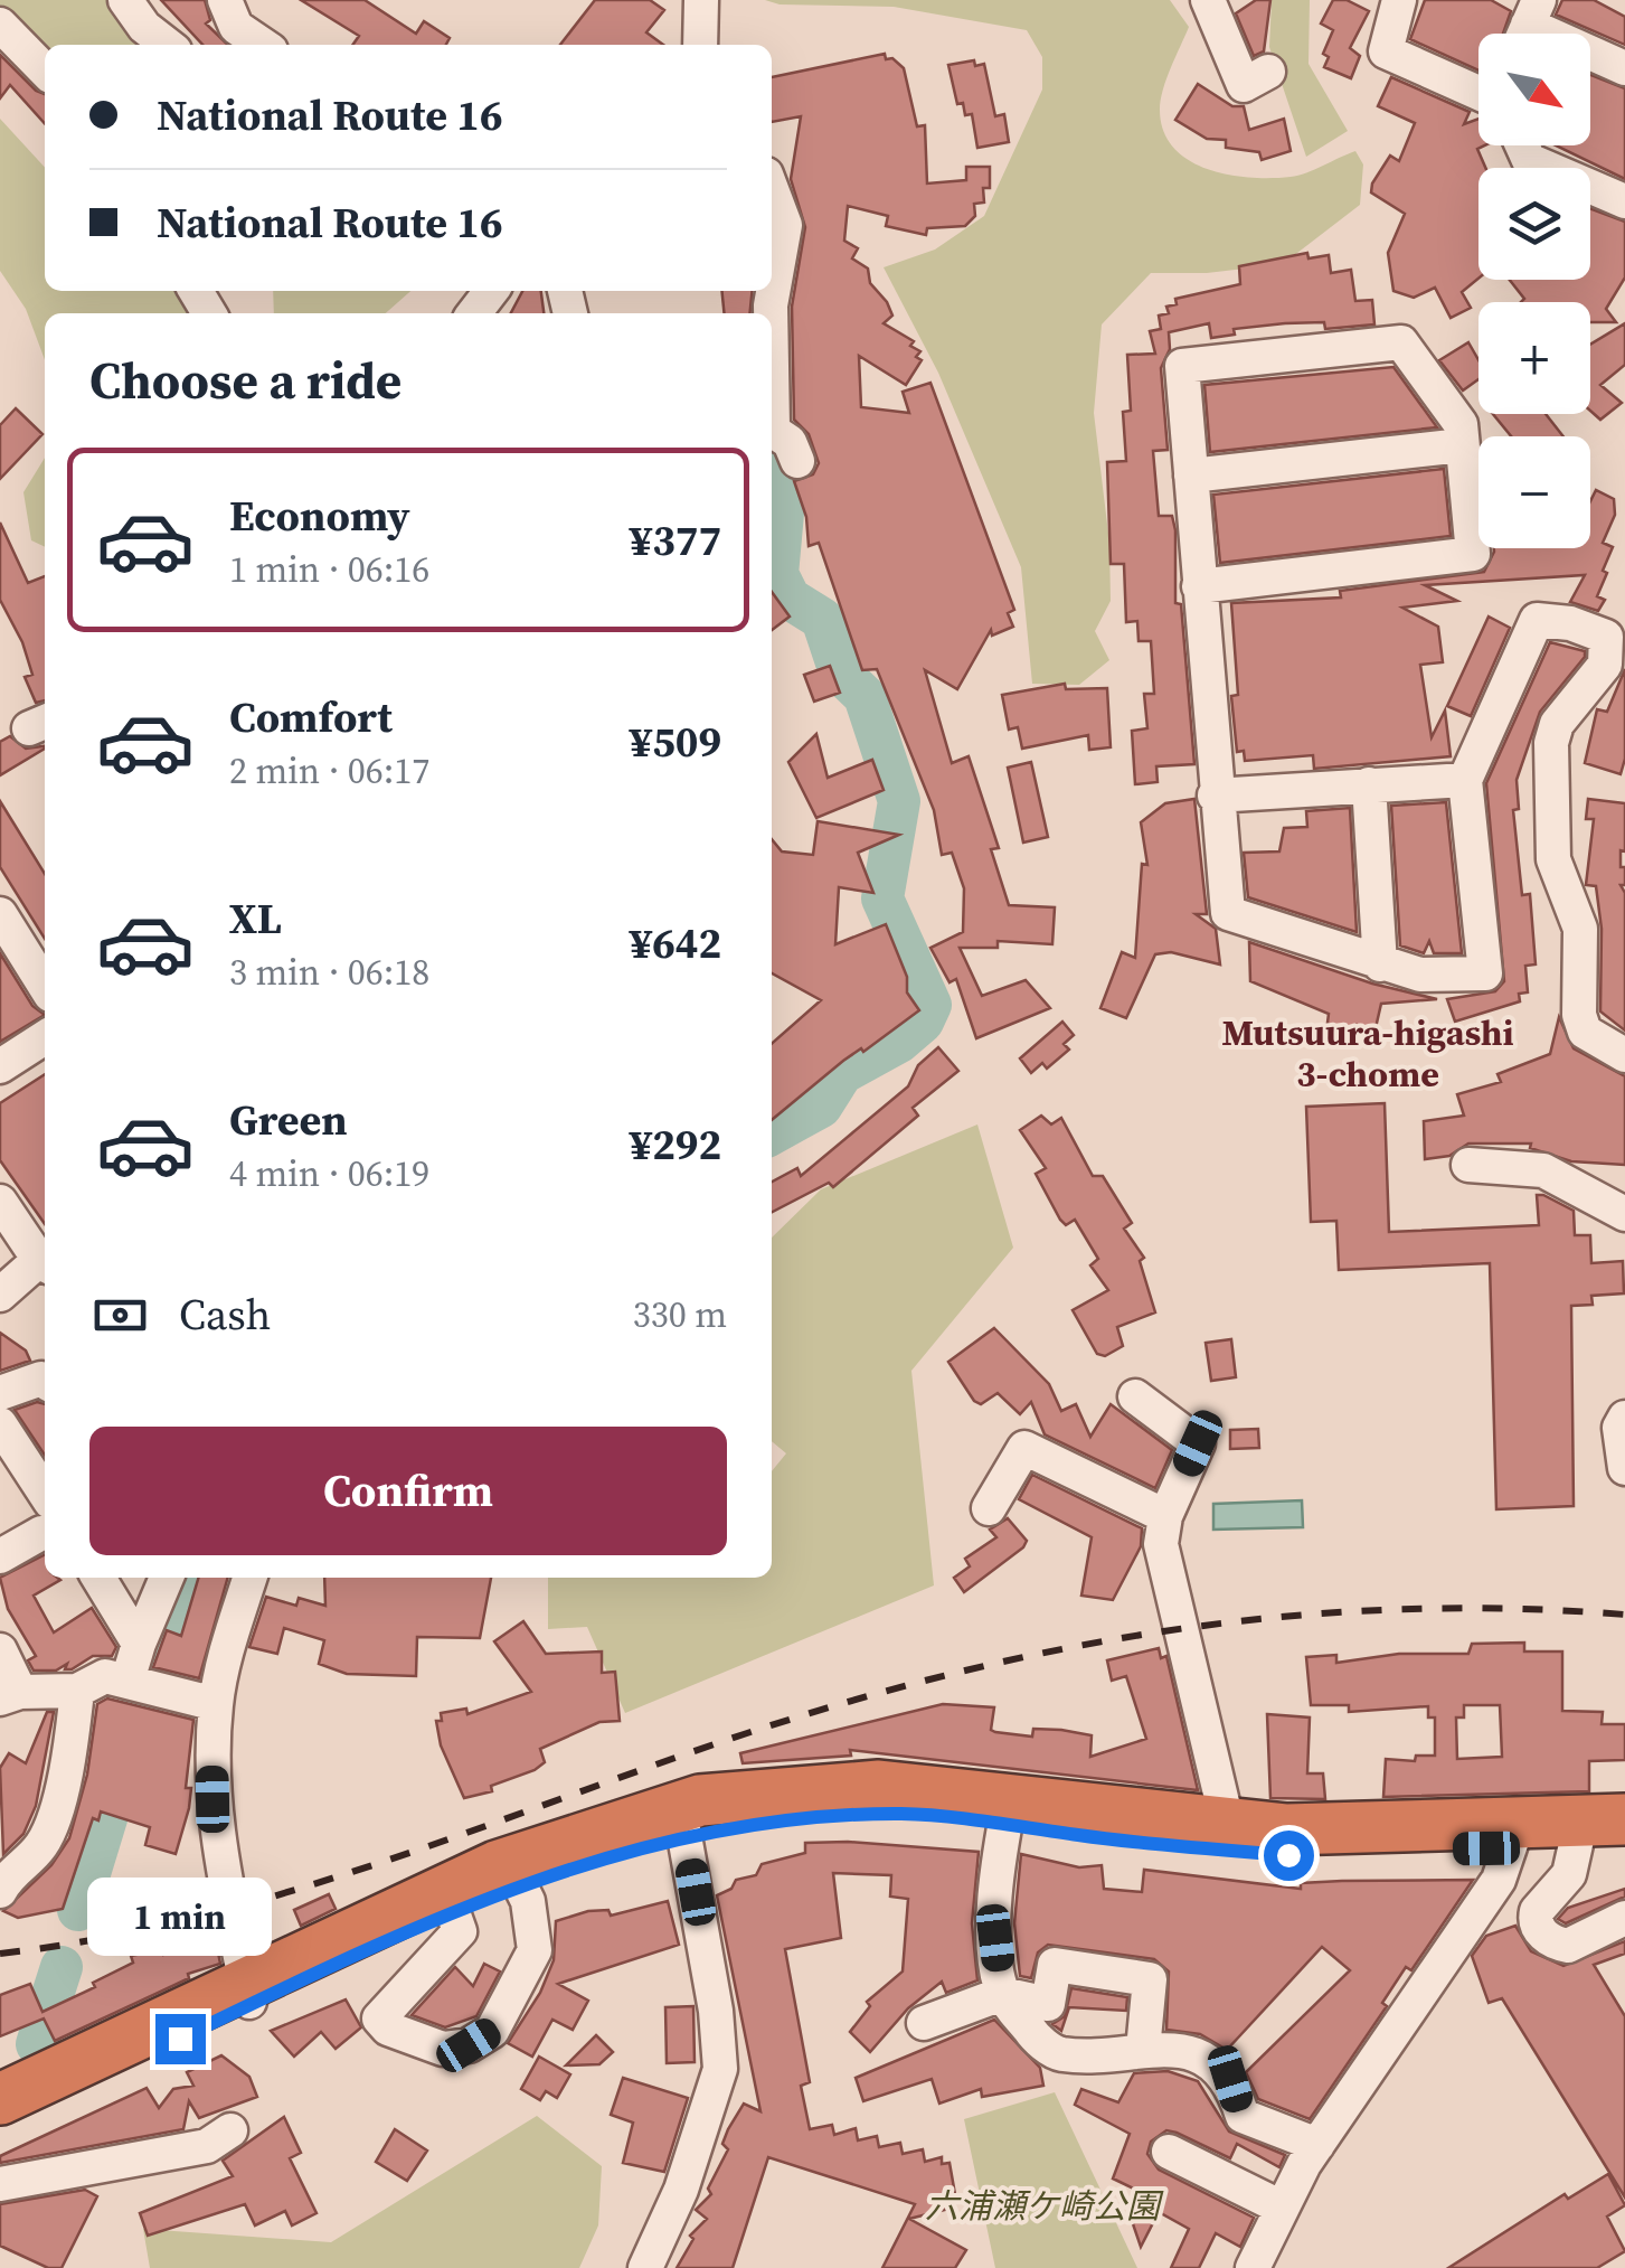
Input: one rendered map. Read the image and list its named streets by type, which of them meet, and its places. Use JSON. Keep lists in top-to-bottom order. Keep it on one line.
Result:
{"districts":["Mutsuura-higashi 3-chome"],"parks":["六浦瀬ケ崎公園"],"north":"bottom right","page":{"map_buttons":["+","−"],"banner":["National Route 16","National Route 16"],"heading":"Choose a ride","list":[{"name":"Economy","note":"1 min · 06:16","value":"¥377"},{"name":"Comfort","note":"2 min · 06:17","value":"¥509"},{"name":"XL","note":"3 min · 06:18","value":"¥642"},{"name":"Green","note":"4 min · 06:19","value":"¥292"}],"pay":["Cash","330 m"],"buttons":"Confirm","bubble":"1 min"}}
